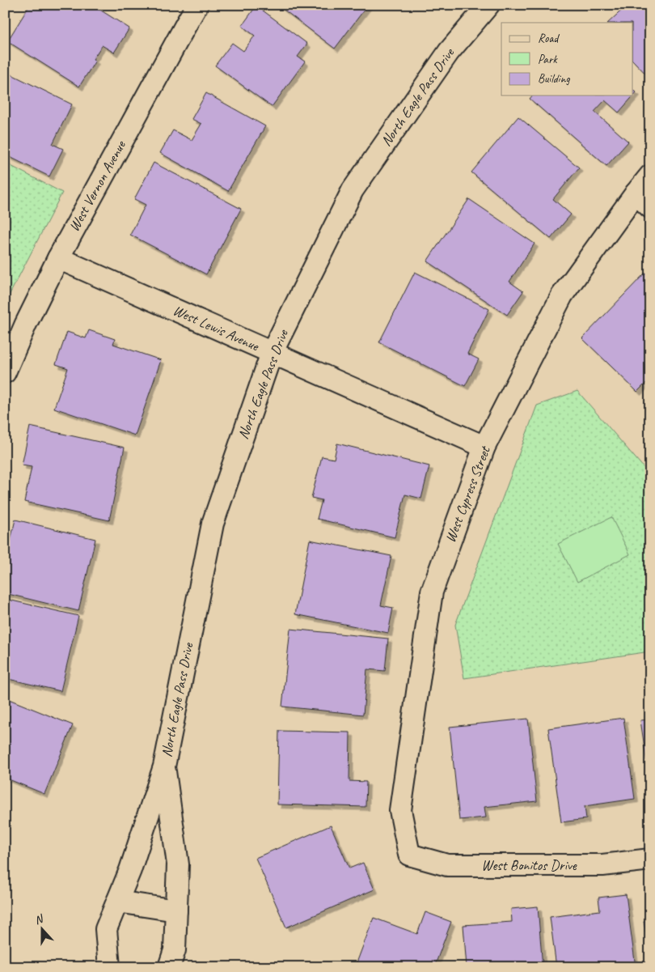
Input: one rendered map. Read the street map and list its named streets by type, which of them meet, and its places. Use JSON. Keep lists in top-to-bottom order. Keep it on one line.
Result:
{"streets":{"street":["North Eagle Pass Drive","West Vernon Avenue","West Lewis Avenue","West Cypress Street","West Bonitos Drive"]},"crossings":[["North Eagle Pass Drive","West Lewis Avenue"],["West Vernon Avenue","West Lewis Avenue"],["West Lewis Avenue","West Cypress Street"],["West Cypress Street","West Bonitos Drive"]],"legend":["Road","Park","Building"],"north":"top"}
